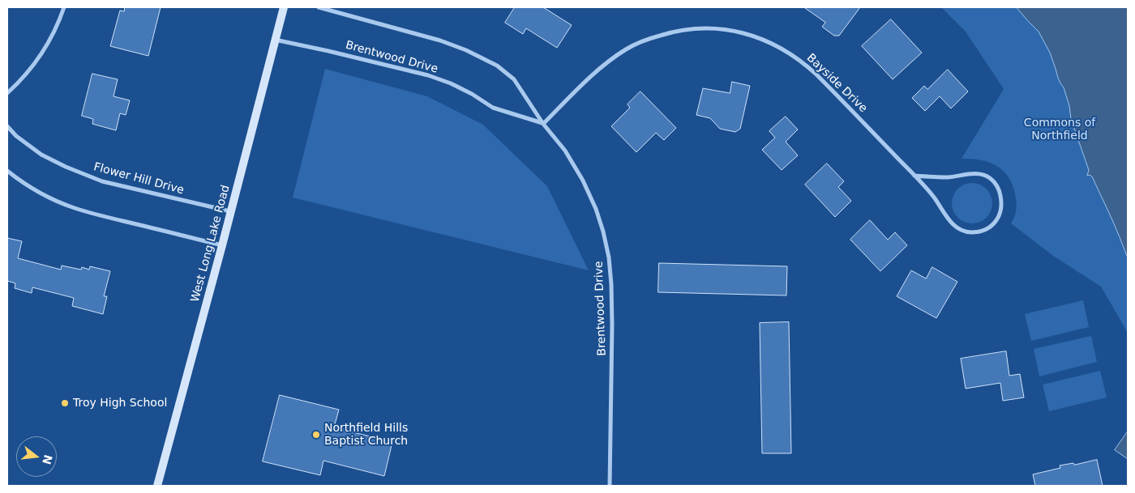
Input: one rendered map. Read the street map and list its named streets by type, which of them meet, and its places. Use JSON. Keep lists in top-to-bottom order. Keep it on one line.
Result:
{"streets":{"main road":["West Long Lake Road"],"street":["Brentwood Drive","Bayside Drive","Flower Hill Drive"]},"crossings":[["Brentwood Drive","Bayside Drive"],["Brentwood Drive","West Long Lake Road"],["Flower Hill Drive","West Long Lake Road"]],"parks":["Commons of Northfield"],"places":["Troy High School","Northfield Hills Baptist Church"],"north":"right"}
